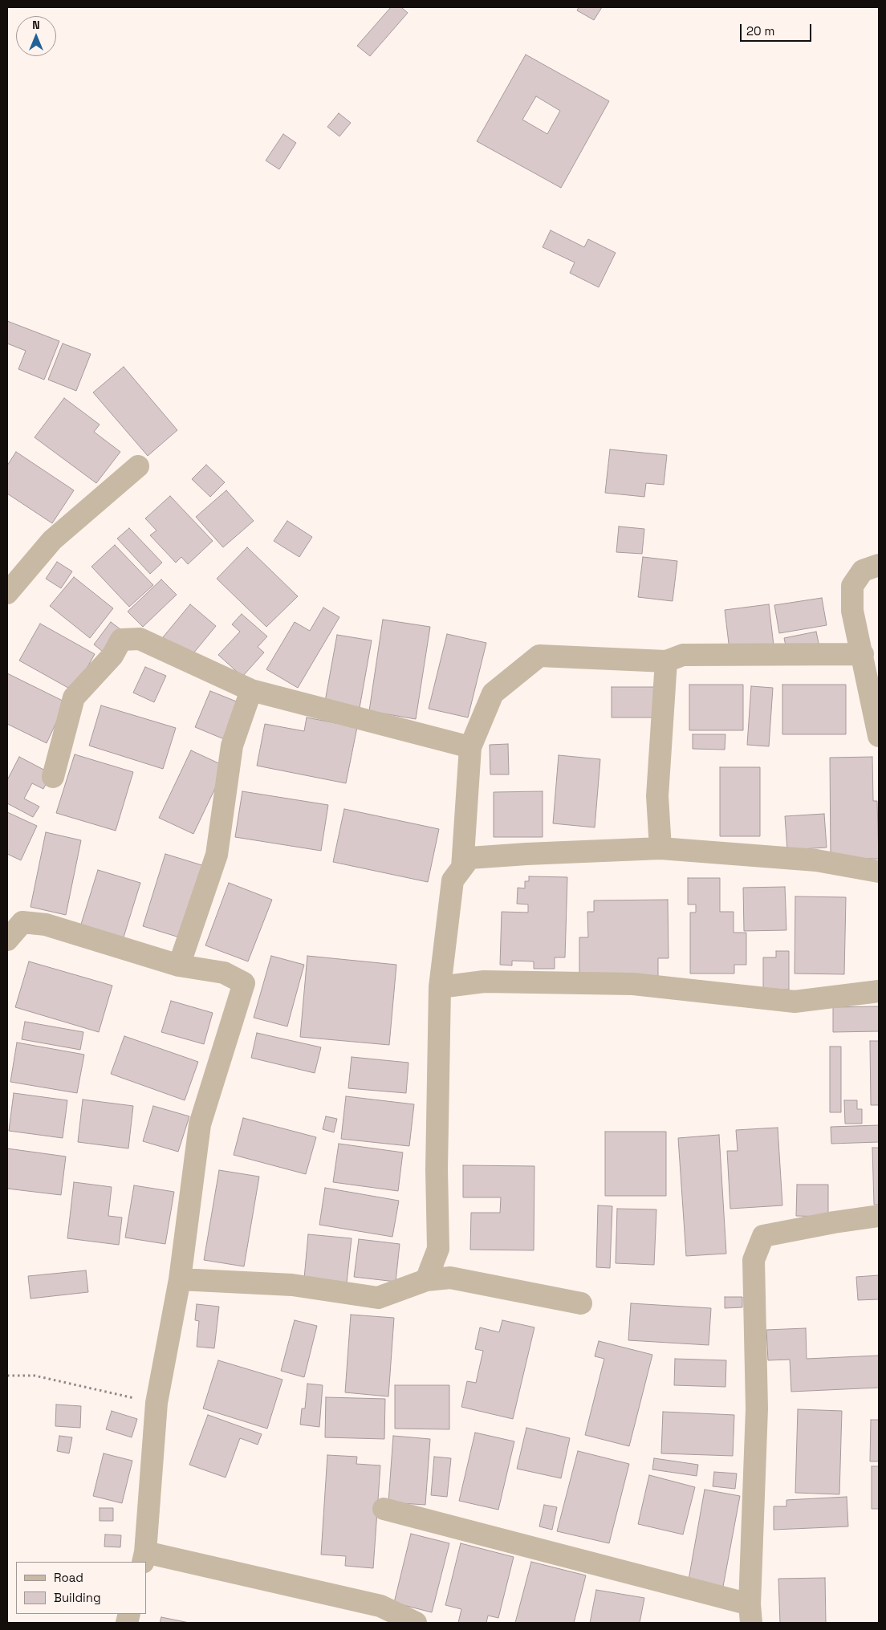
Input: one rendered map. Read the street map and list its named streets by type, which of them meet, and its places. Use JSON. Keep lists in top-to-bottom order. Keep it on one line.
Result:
{"legend":["Road","Building"],"scale_bar":"20 m","north":"top"}
